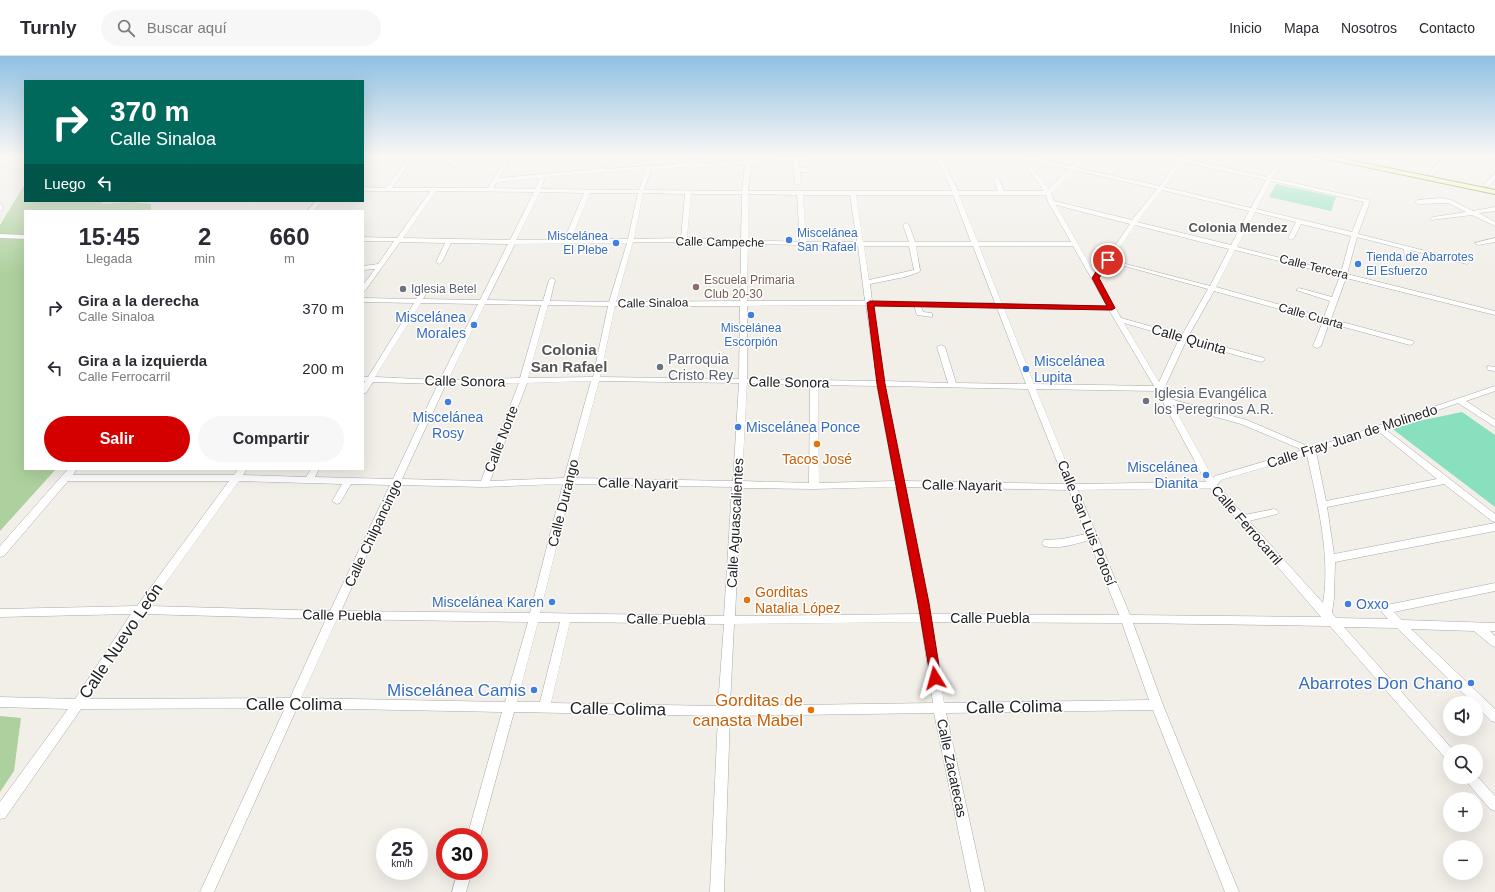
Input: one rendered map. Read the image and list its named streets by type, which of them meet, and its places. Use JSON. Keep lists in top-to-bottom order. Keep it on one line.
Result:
{"streets":{"street":["Calle Campeche","Calle Tercera","Calle Sinaloa","Calle Cuarta","Calle Quinta","Calle Sonora","Calle Fray Juan de Molinedo","Calle Norte","Calle Nayarit","Calle Durango","Calle Aguascalientes","Calle San Luis Potosí","Calle Ferrocarril","Calle Chilpancingo","Calle Puebla","Calle Nuevo León","Calle Colima","Calle Zacatecas"]},"crossings":[["Calle Campeche","Calle Durango"],["Calle Campeche","Calle Aguascalientes"],["Calle Campeche","Calle San Luis Potosí"],["Calle Campeche","Calle Ferrocarril"],["Calle Campeche","Calle Chilpancingo"],["Calle Campeche","Calle Zacatecas"],["Calle Tercera","Calle Ferrocarril"],["Calle Sinaloa","Calle Norte"],["Calle Sinaloa","Calle Durango"],["Calle Sinaloa","Calle Aguascalientes"],["Calle Sinaloa","Calle San Luis Potosí"],["Calle Sinaloa","Calle Ferrocarril"],["Calle Sinaloa","Calle Chilpancingo"],["Calle Sinaloa","Calle Zacatecas"],["Calle Quinta","Calle Ferrocarril"],["Calle Sonora","Calle Norte"],["Calle Sonora","Calle Durango"],["Calle Sonora","Calle Aguascalientes"],["Calle Sonora","Calle San Luis Potosí"],["Calle Sonora","Calle Ferrocarril"],["Calle Sonora","Calle Chilpancingo"],["Calle Sonora","Calle Zacatecas"],["Calle Fray Juan de Molinedo","Calle Nayarit"],["Calle Fray Juan de Molinedo","Calle Ferrocarril"],["Calle Norte","Calle Nayarit"],["Calle Nayarit","Calle Durango"],["Calle Nayarit","Calle Aguascalientes"],["Calle Nayarit","Calle San Luis Potosí"],["Calle Nayarit","Calle Ferrocarril"],["Calle Nayarit","Calle Chilpancingo"],["Calle Nayarit","Calle Nuevo León"],["Calle Nayarit","Calle Zacatecas"],["Calle Durango","Calle Puebla"],["Calle Durango","Calle Colima"],["Calle Aguascalientes","Calle Puebla"],["Calle Aguascalientes","Calle Colima"],["Calle San Luis Potosí","Calle Puebla"],["Calle San Luis Potosí","Calle Colima"],["Calle Ferrocarril","Calle Puebla"],["Calle Chilpancingo","Calle Puebla"],["Calle Chilpancingo","Calle Colima"],["Calle Puebla","Calle Nuevo León"],["Calle Puebla","Calle Zacatecas"],["Calle Nuevo León","Calle Colima"],["Calle Colima","Calle Zacatecas"]],"districts":["Colonia Mendez","Colonia San Rafael"],"places":["Miscelánea San Rafael","Miscelánea El Plebe","Tienda de Abarrotes El Esfuerzo","Escuela Primaria Club 20-30","Iglesia Betel","Miscelánea Escorpión","Miscelánea Morales","Parroquia Cristo Rey","Miscelánea Lupita","Iglesia Evangélica los Peregrinos A.R.","Miscelánea Rosy","Miscelánea Ponce","Tacos José","Miscelánea Dianita","Gorditas Natalia López","Miscelánea Karen","Oxxo","Abarrotes Don Chano","Miscelánea Camis","Gorditas de canasta Mabel"],"page":{"header":"Turnly","search":"Buscar aquí","nav":["Inicio","Mapa","Nosotros","Contacto"],"turn":["370 m","Calle Sinaloa"],"then":"Luego","eta":["15:45","Llegada","2","min","660","m"],"list":[{"name":"Gira a la derecha","note":"Calle Sinaloa","value":"370 m"},{"name":"Gira a la izquierda","note":"Calle Ferrocarril","value":"200 m"}],"buttons":["Salir","Compartir"],"map_buttons":["+","−"],"speed":"25 km/h","limit":"30"}}
